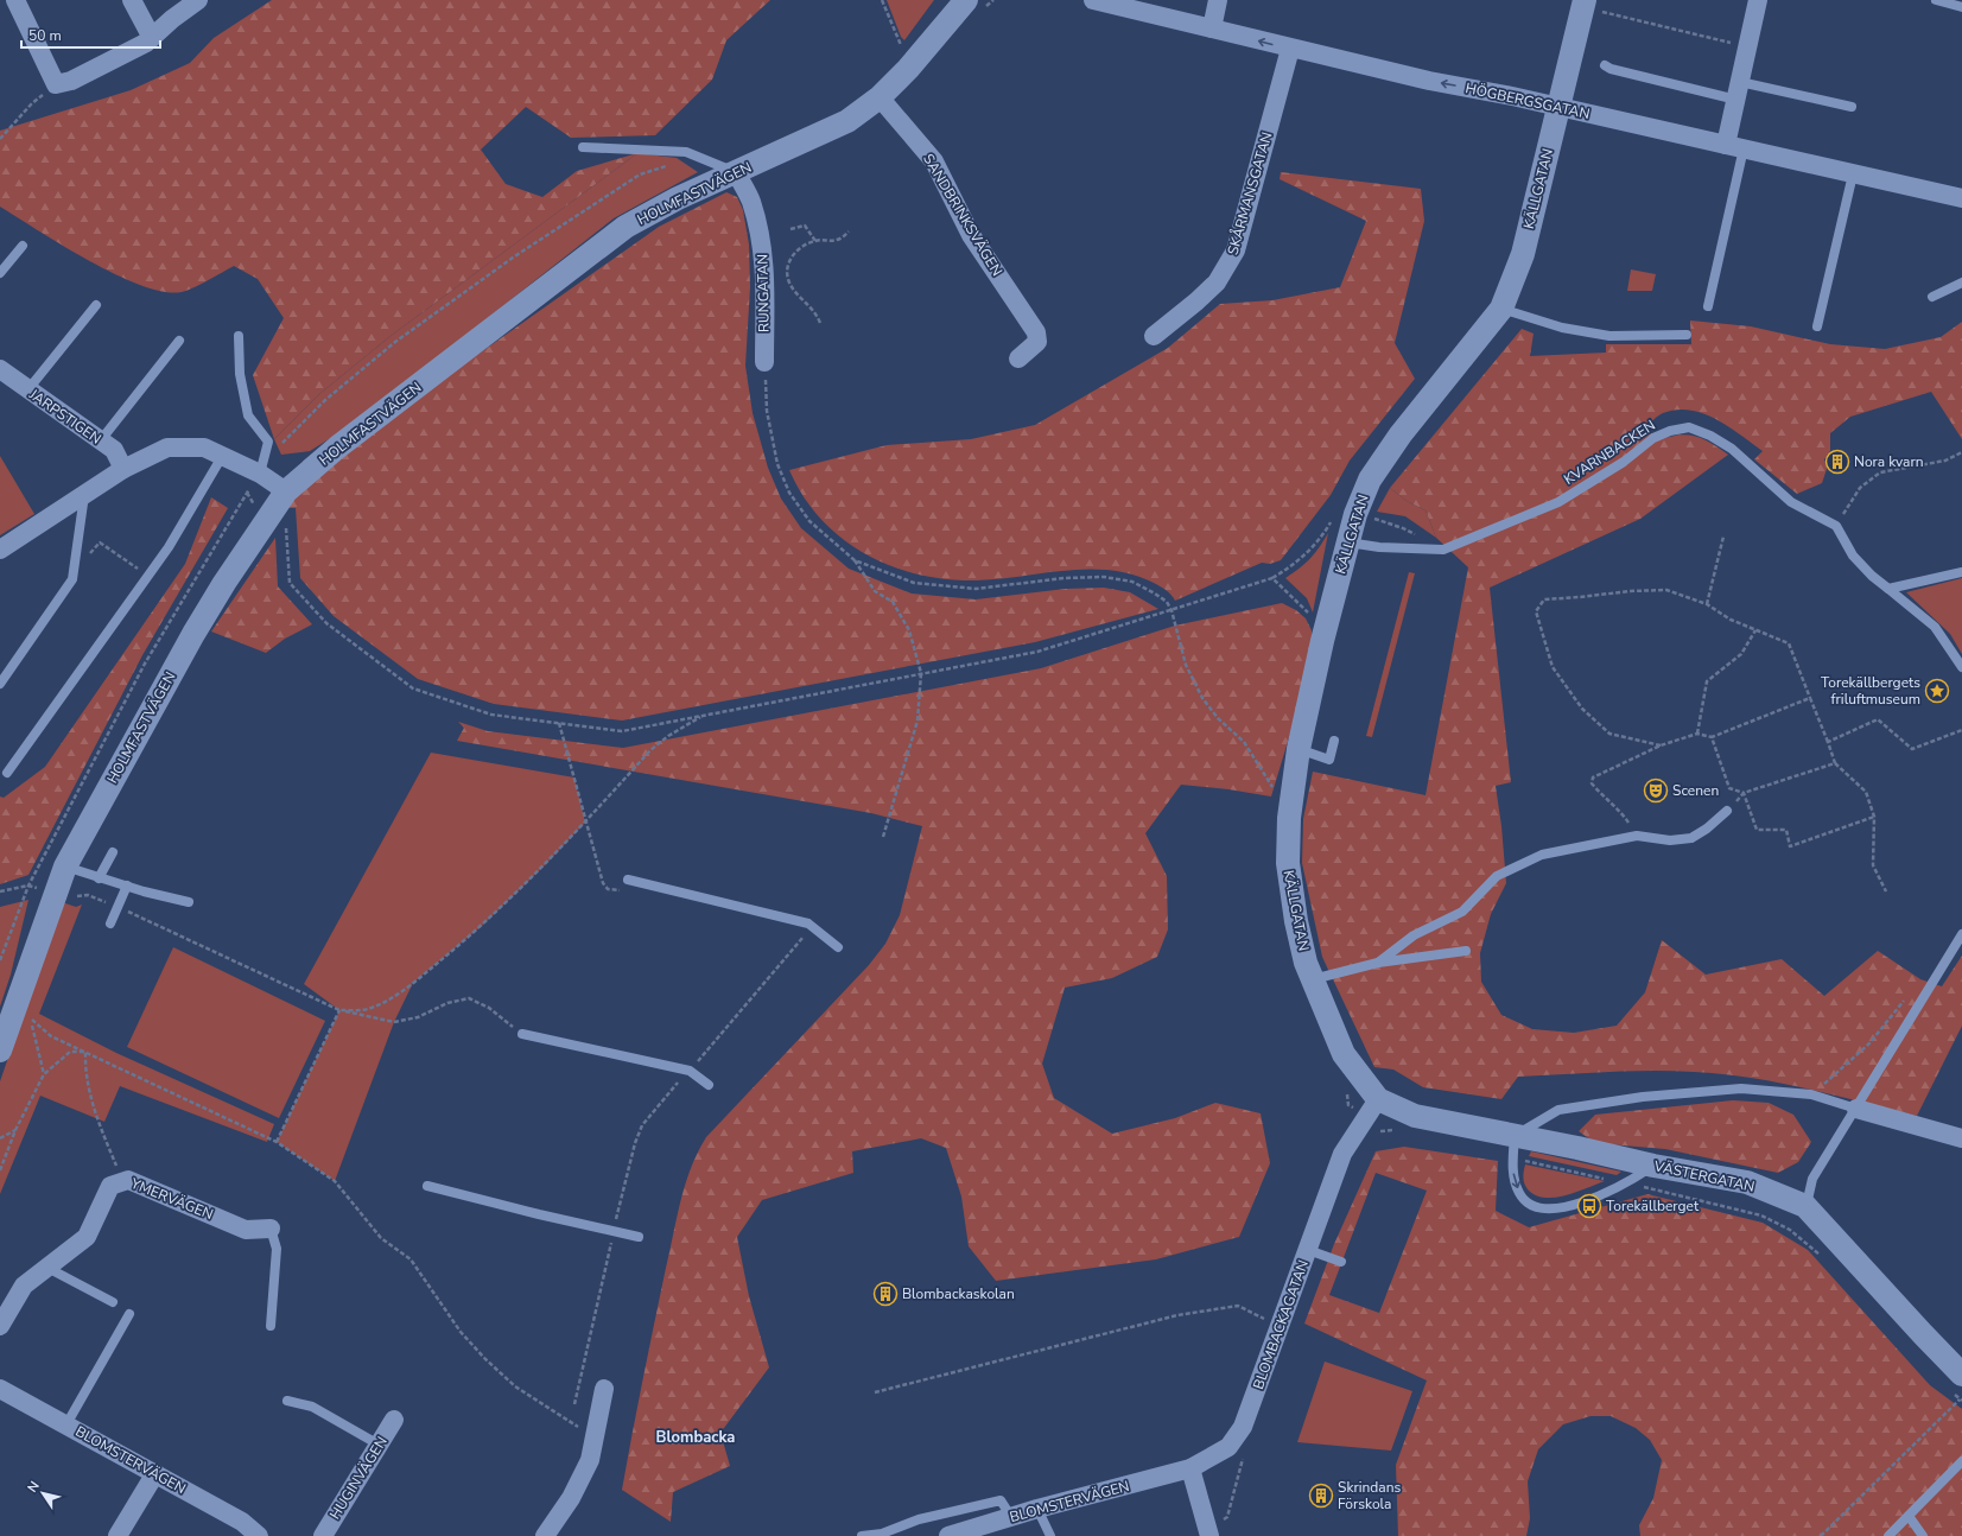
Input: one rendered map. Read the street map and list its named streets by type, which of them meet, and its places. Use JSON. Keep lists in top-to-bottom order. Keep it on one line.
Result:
{"streets":{"street":["HÖGBERGSGATAN","KÄLLGATAN","HOLMFASTVÄGEN","SKÅRMANSGATAN","SANDBRINKSVÄGEN","RUNGATAN","JARPSTIGEN","VÄSTERGATAN","YMERVÄGEN","BLOMBACKAGATAN","BLOMSTERVÄGEN","HUGINVÄGEN"],"lane":["KVARNBACKEN"]},"crossings":[["HÖGBERGSGATAN","KÄLLGATAN"],["HÖGBERGSGATAN","SKÅRMANSGATAN"],["KÄLLGATAN","KVARNBACKEN"],["KÄLLGATAN","VÄSTERGATAN"],["KÄLLGATAN","BLOMBACKAGATAN"],["HOLMFASTVÄGEN","SANDBRINKSVÄGEN"],["HOLMFASTVÄGEN","RUNGATAN"],["VÄSTERGATAN","BLOMBACKAGATAN"],["BLOMBACKAGATAN","BLOMSTERVÄGEN"]],"one_way":["HÖGBERGSGATAN"],"districts":["Blombacka"],"places":{"building":["Nora kvarn","Blombackaskolan","Skrindans Förskola"],"place":["Torekällbergets friluftmuseum"],"theatre":["Scenen"],"bus stop":["Torekällberget"]},"scale_bar":"50 m","north":"top left"}
